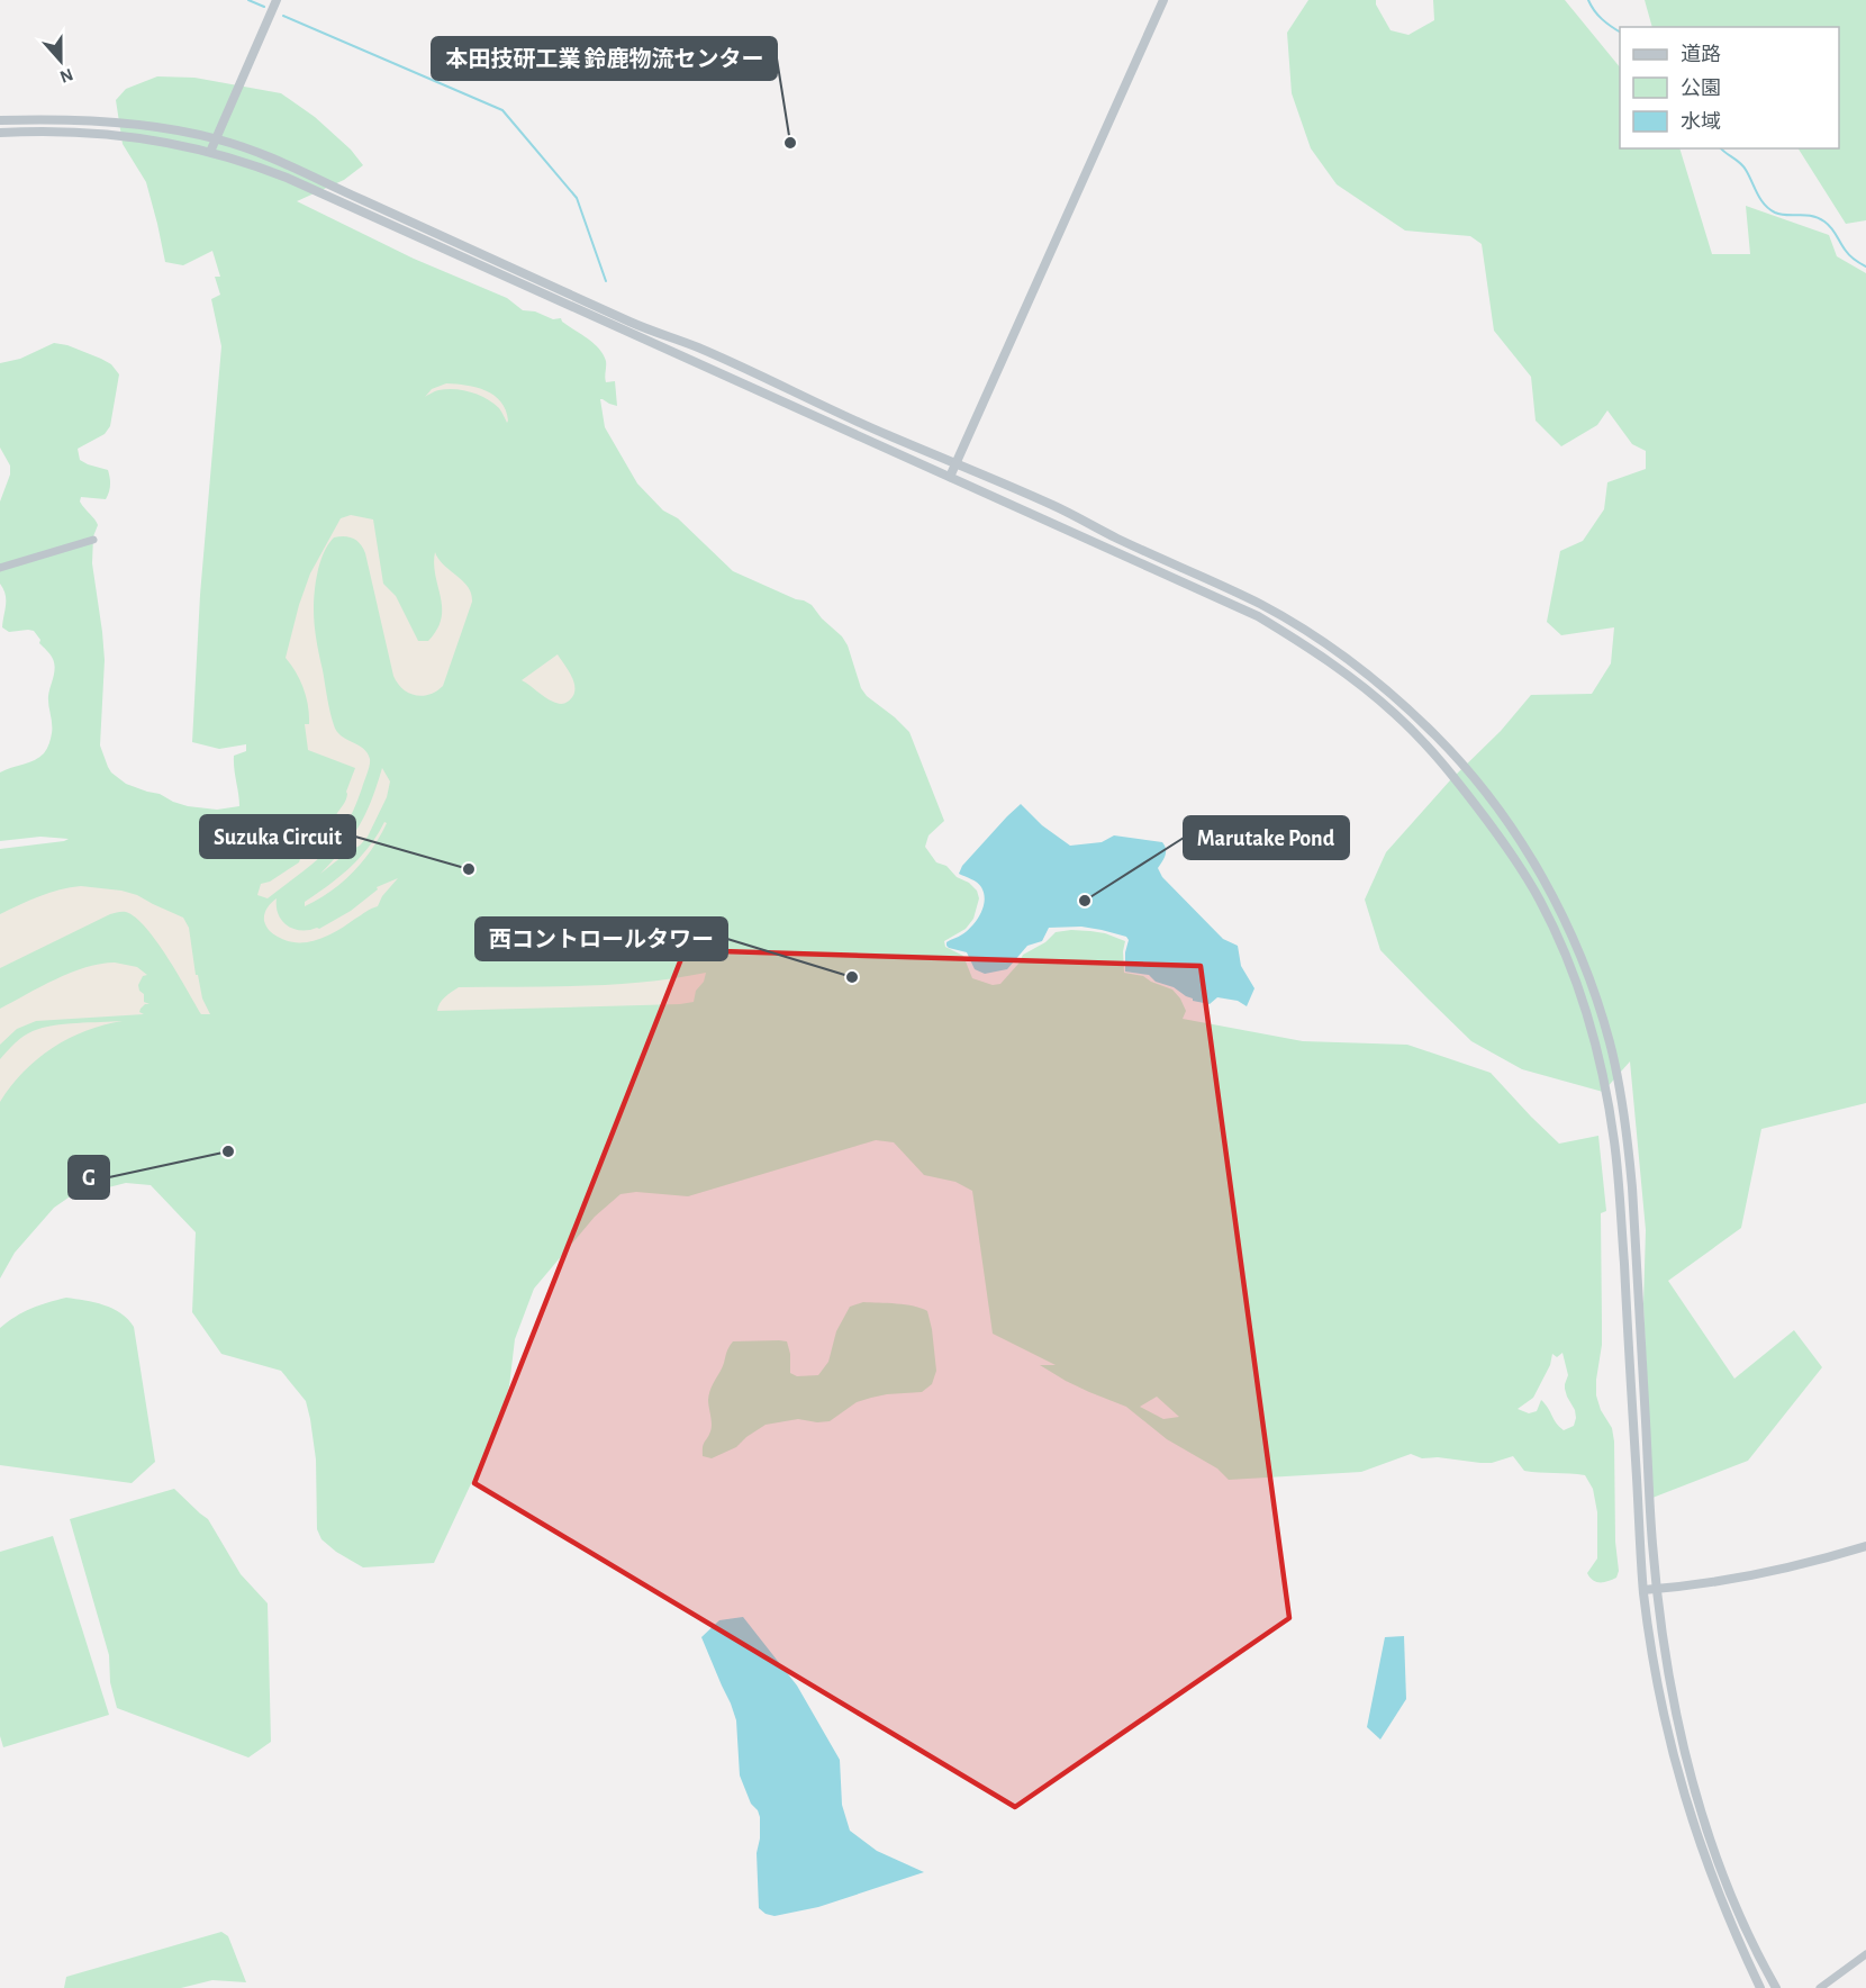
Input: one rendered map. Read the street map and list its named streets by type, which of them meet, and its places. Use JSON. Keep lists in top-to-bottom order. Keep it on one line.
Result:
{"places":["本田技研工業 鈴鹿物流センター","Suzuka Circuit","Marutake Pond","西コントロールタワー","G"],"legend":["道路","公園","水域"],"north":"bottom"}
